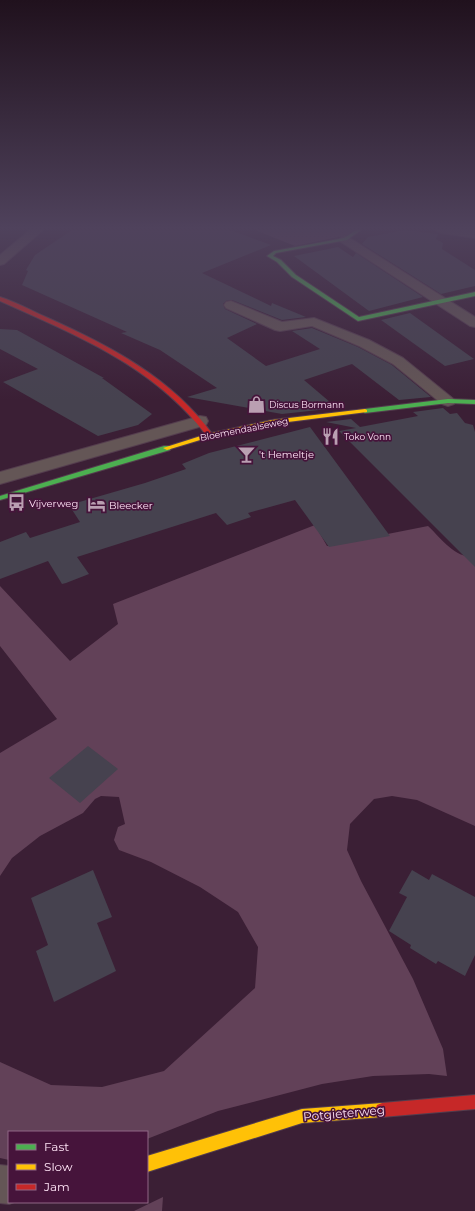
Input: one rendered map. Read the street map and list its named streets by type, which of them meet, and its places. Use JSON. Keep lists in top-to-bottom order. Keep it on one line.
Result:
{"streets":{"street":["Bloemendaalseweg","Potgieterweg"]},"places":{"shop":["Discus Bormann"],"restaurant":["Toko Vonn"],"bar":["'t Hemeltje"],"bus stop":["Vijverweg"],"hotel":["Bleecker"]},"legend":["Fast","Slow","Jam"]}
